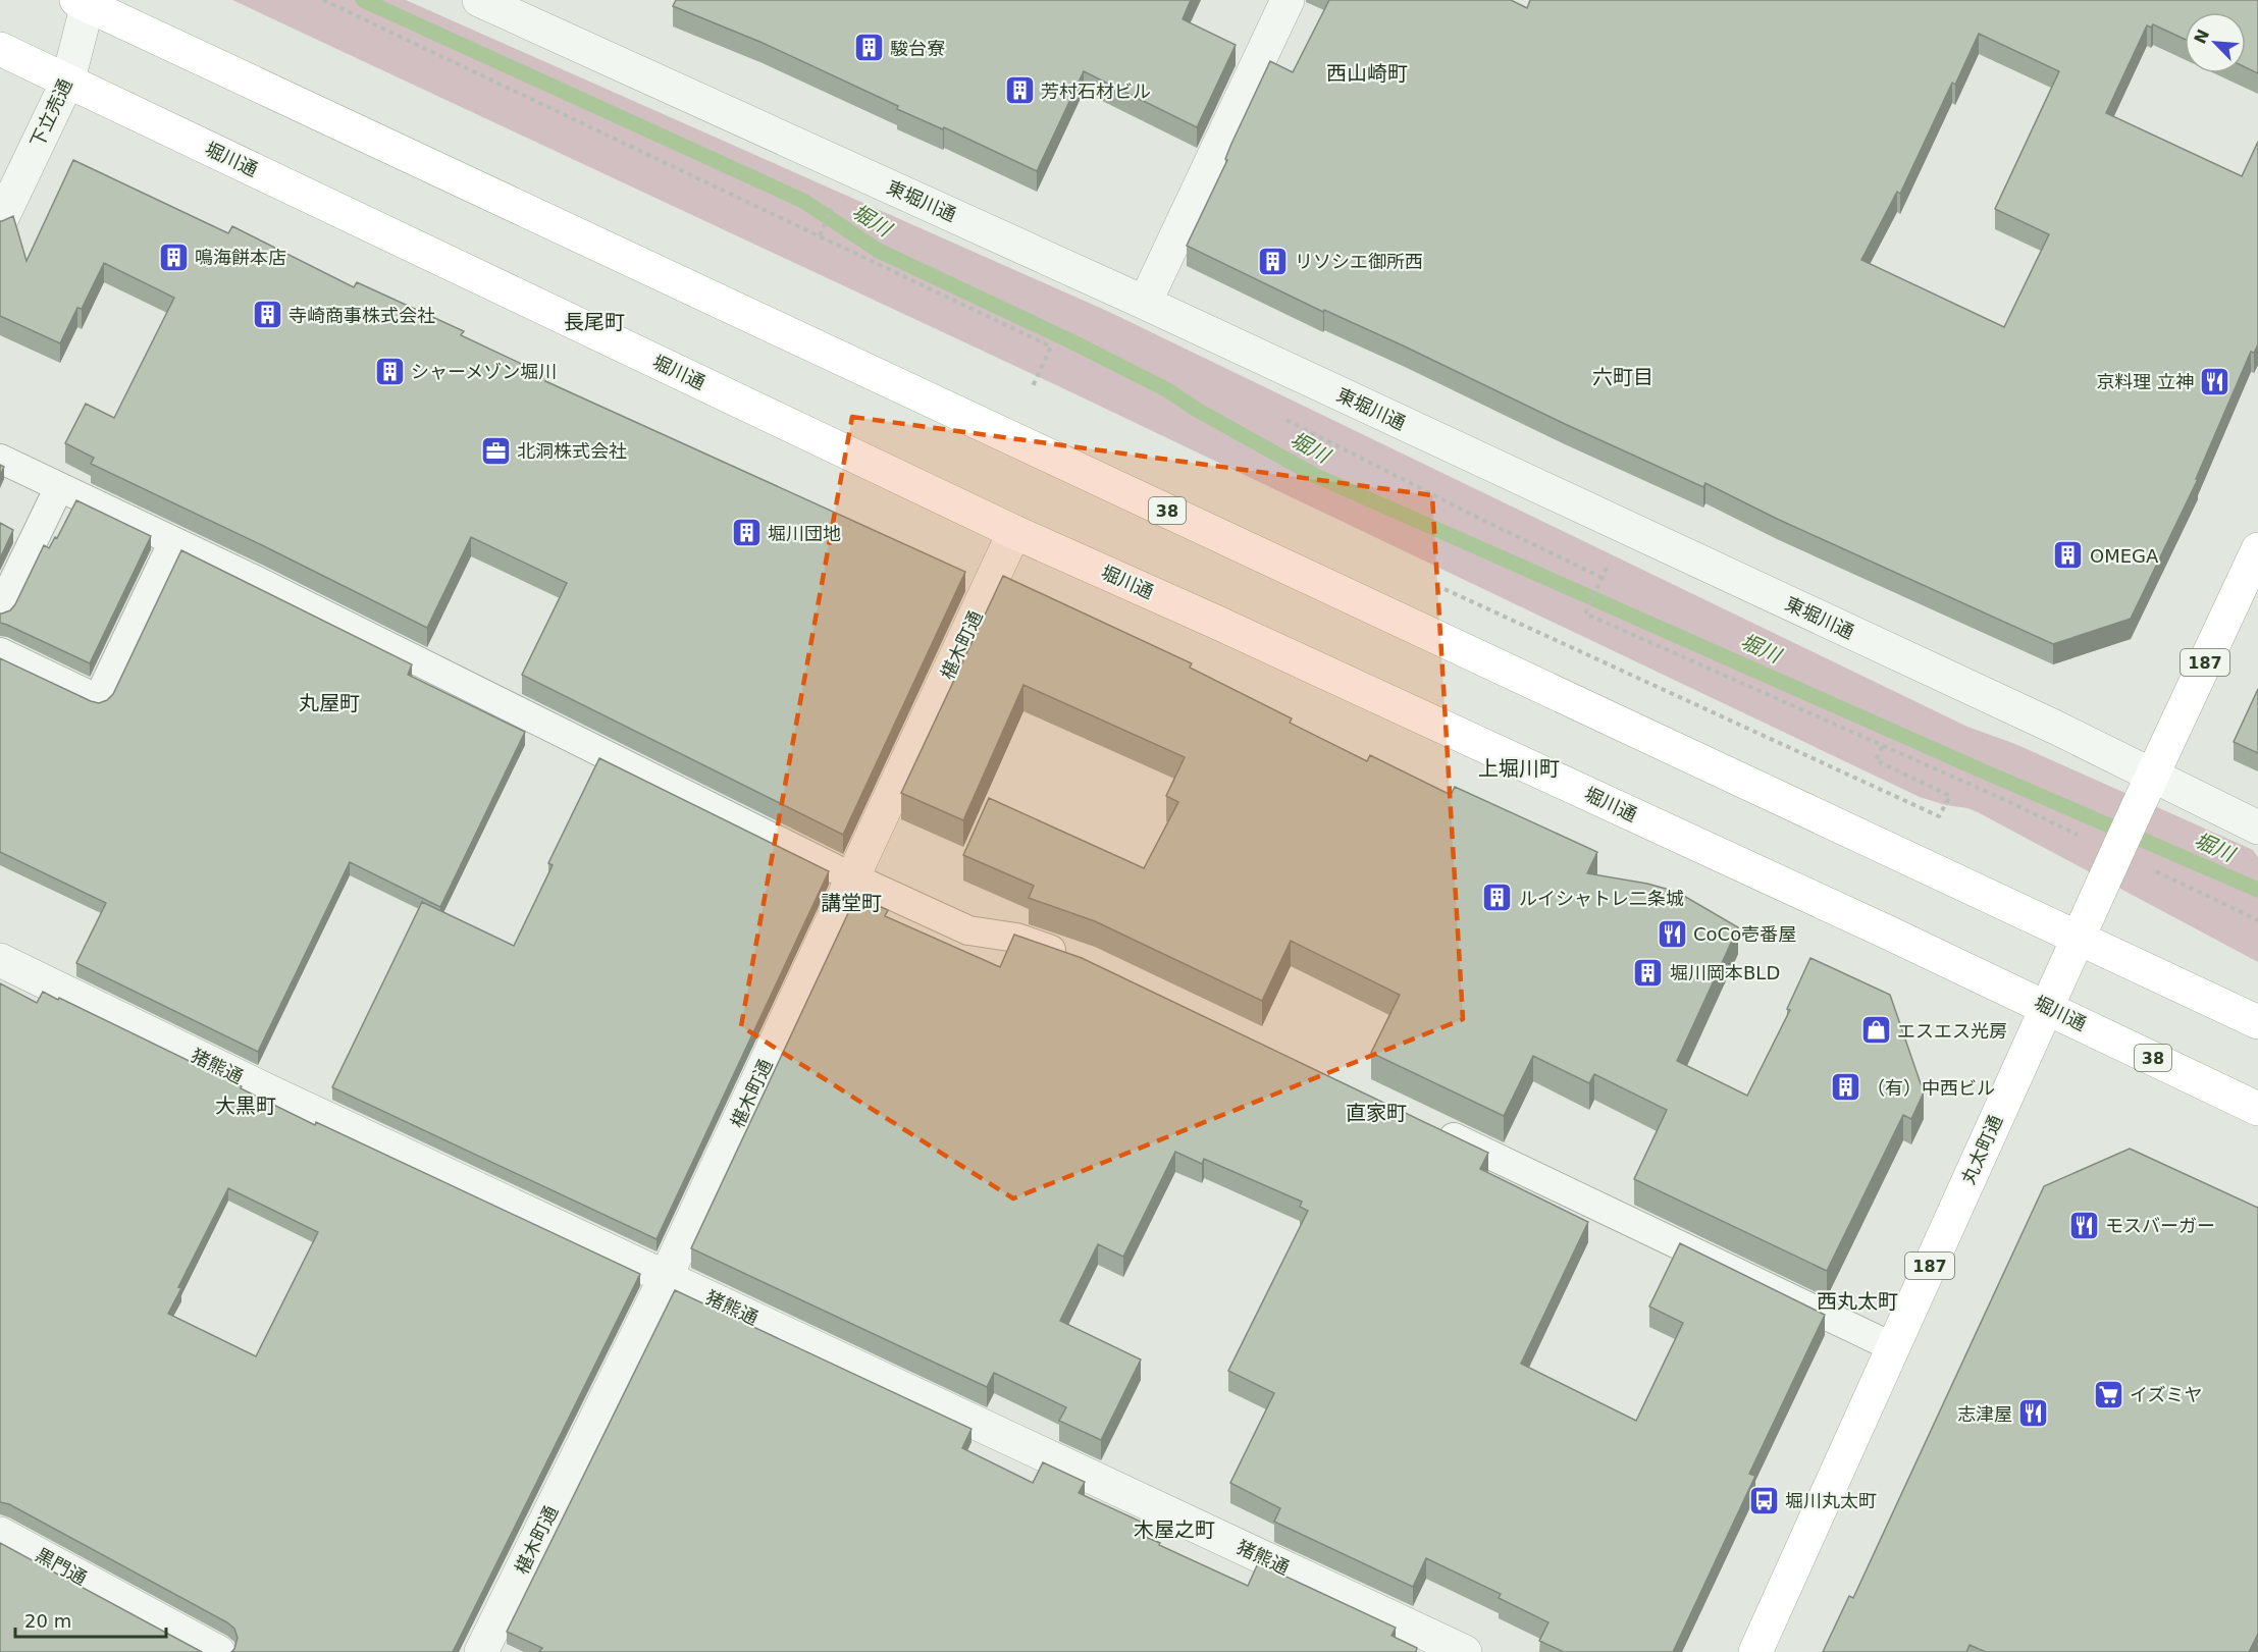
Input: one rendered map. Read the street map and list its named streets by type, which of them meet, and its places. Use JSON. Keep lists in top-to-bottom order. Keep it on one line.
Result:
{"streets":{"main road":["堀川通","38","187","丸太町通"],"street":["下立売通","東堀川通","椹木町通","猪熊通","黒門通"]},"crossings":[["下立売通","堀川通"],["下立売通","38"],["堀川通","椹木町通"],["堀川通","丸太町通"],["東堀川通","丸太町通"],["38","丸太町通"],["椹木町通","猪熊通"]],"districts":["西山崎町","長尾町","六町目","丸屋町","上堀川町","講堂町","大黒町","直家町","西丸太町","木屋之町"],"water":["堀川"],"places":{"building":["駿台寮","芳村石材ビル","鳴海餅本店","リソシエ御所西","寺崎商事株式会社","シャーメゾン堀川","堀川団地","OMEGA","ルイシャトレ二条城","堀川岡本BLD","（有）中西ビル"],"restaurant":["京料理 立神","CoCo壱番屋","モスバーガー","志津屋"],"office":["北洞株式会社"],"shop":["エスエス光房"],"supermarket":["イズミヤ"],"bus stop":["堀川丸太町"]},"scale_bar":"20 m","north":"top left"}
